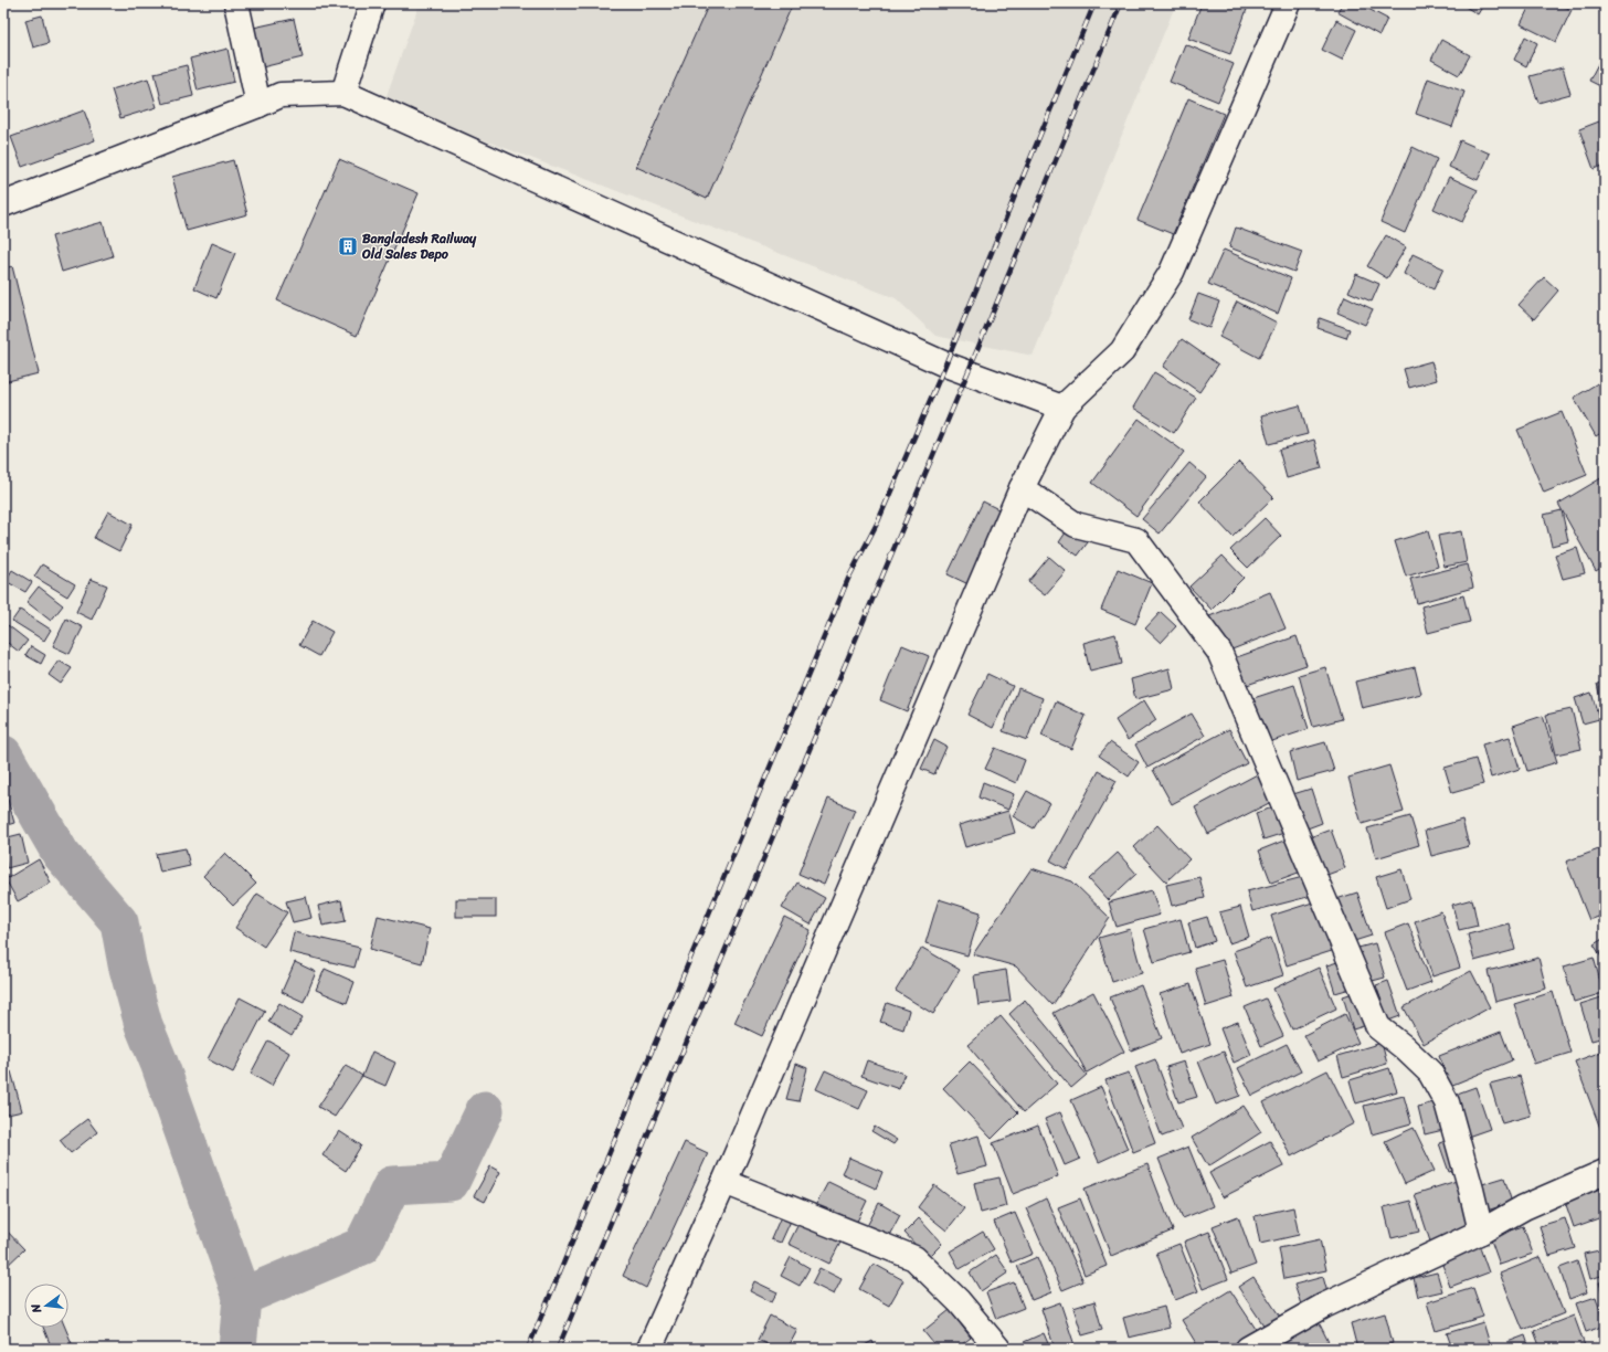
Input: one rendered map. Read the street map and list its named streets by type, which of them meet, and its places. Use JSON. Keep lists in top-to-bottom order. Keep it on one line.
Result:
{"places":{"building":["Bangladesh Railway Old Sales Depo"]},"north":"left"}
